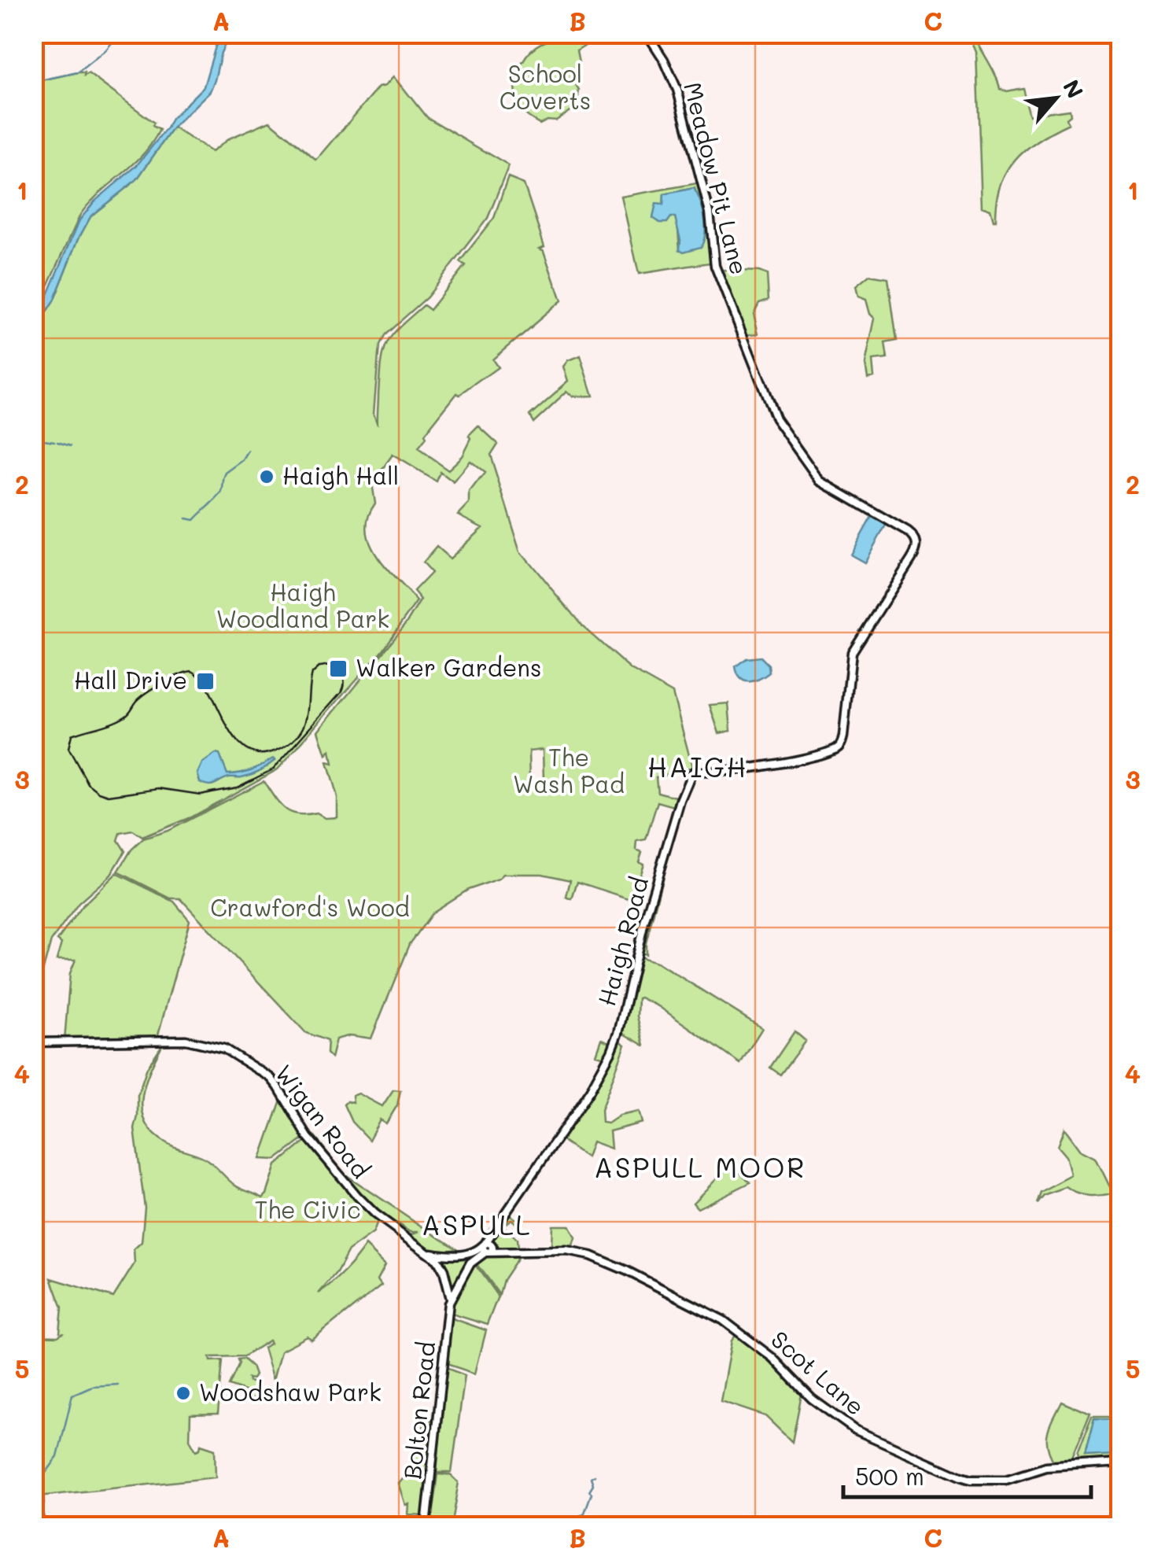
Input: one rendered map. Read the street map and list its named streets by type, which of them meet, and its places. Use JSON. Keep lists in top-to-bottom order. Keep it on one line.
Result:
{"streets":{"main road":["Meadow Pit Lane","Haigh Road","Wigan Road","Scot Lane","Bolton Road"]},"crossings":[["Meadow Pit Lane","Haigh Road"],["Haigh Road","Wigan Road"],["Haigh Road","Scot Lane"],["Haigh Road","Bolton Road"],["Wigan Road","Scot Lane"],["Wigan Road","Bolton Road"],["Scot Lane","Bolton Road"]],"districts":["HAIGH","ASPULL MOOR","ASPULL"],"parks":["School Coverts","Haigh Woodland Park","The Wash Pad","Crawford's Wood","The Civic"],"places":{"other":["Haigh Hall","Woodshaw Park"],"transit":["Walker Gardens","Hall Drive"]},"scale_bar":"500 m","north":"top right","grid":{"columns":["A","B","C"],"rows":["1","2","3","4","5"]}}
